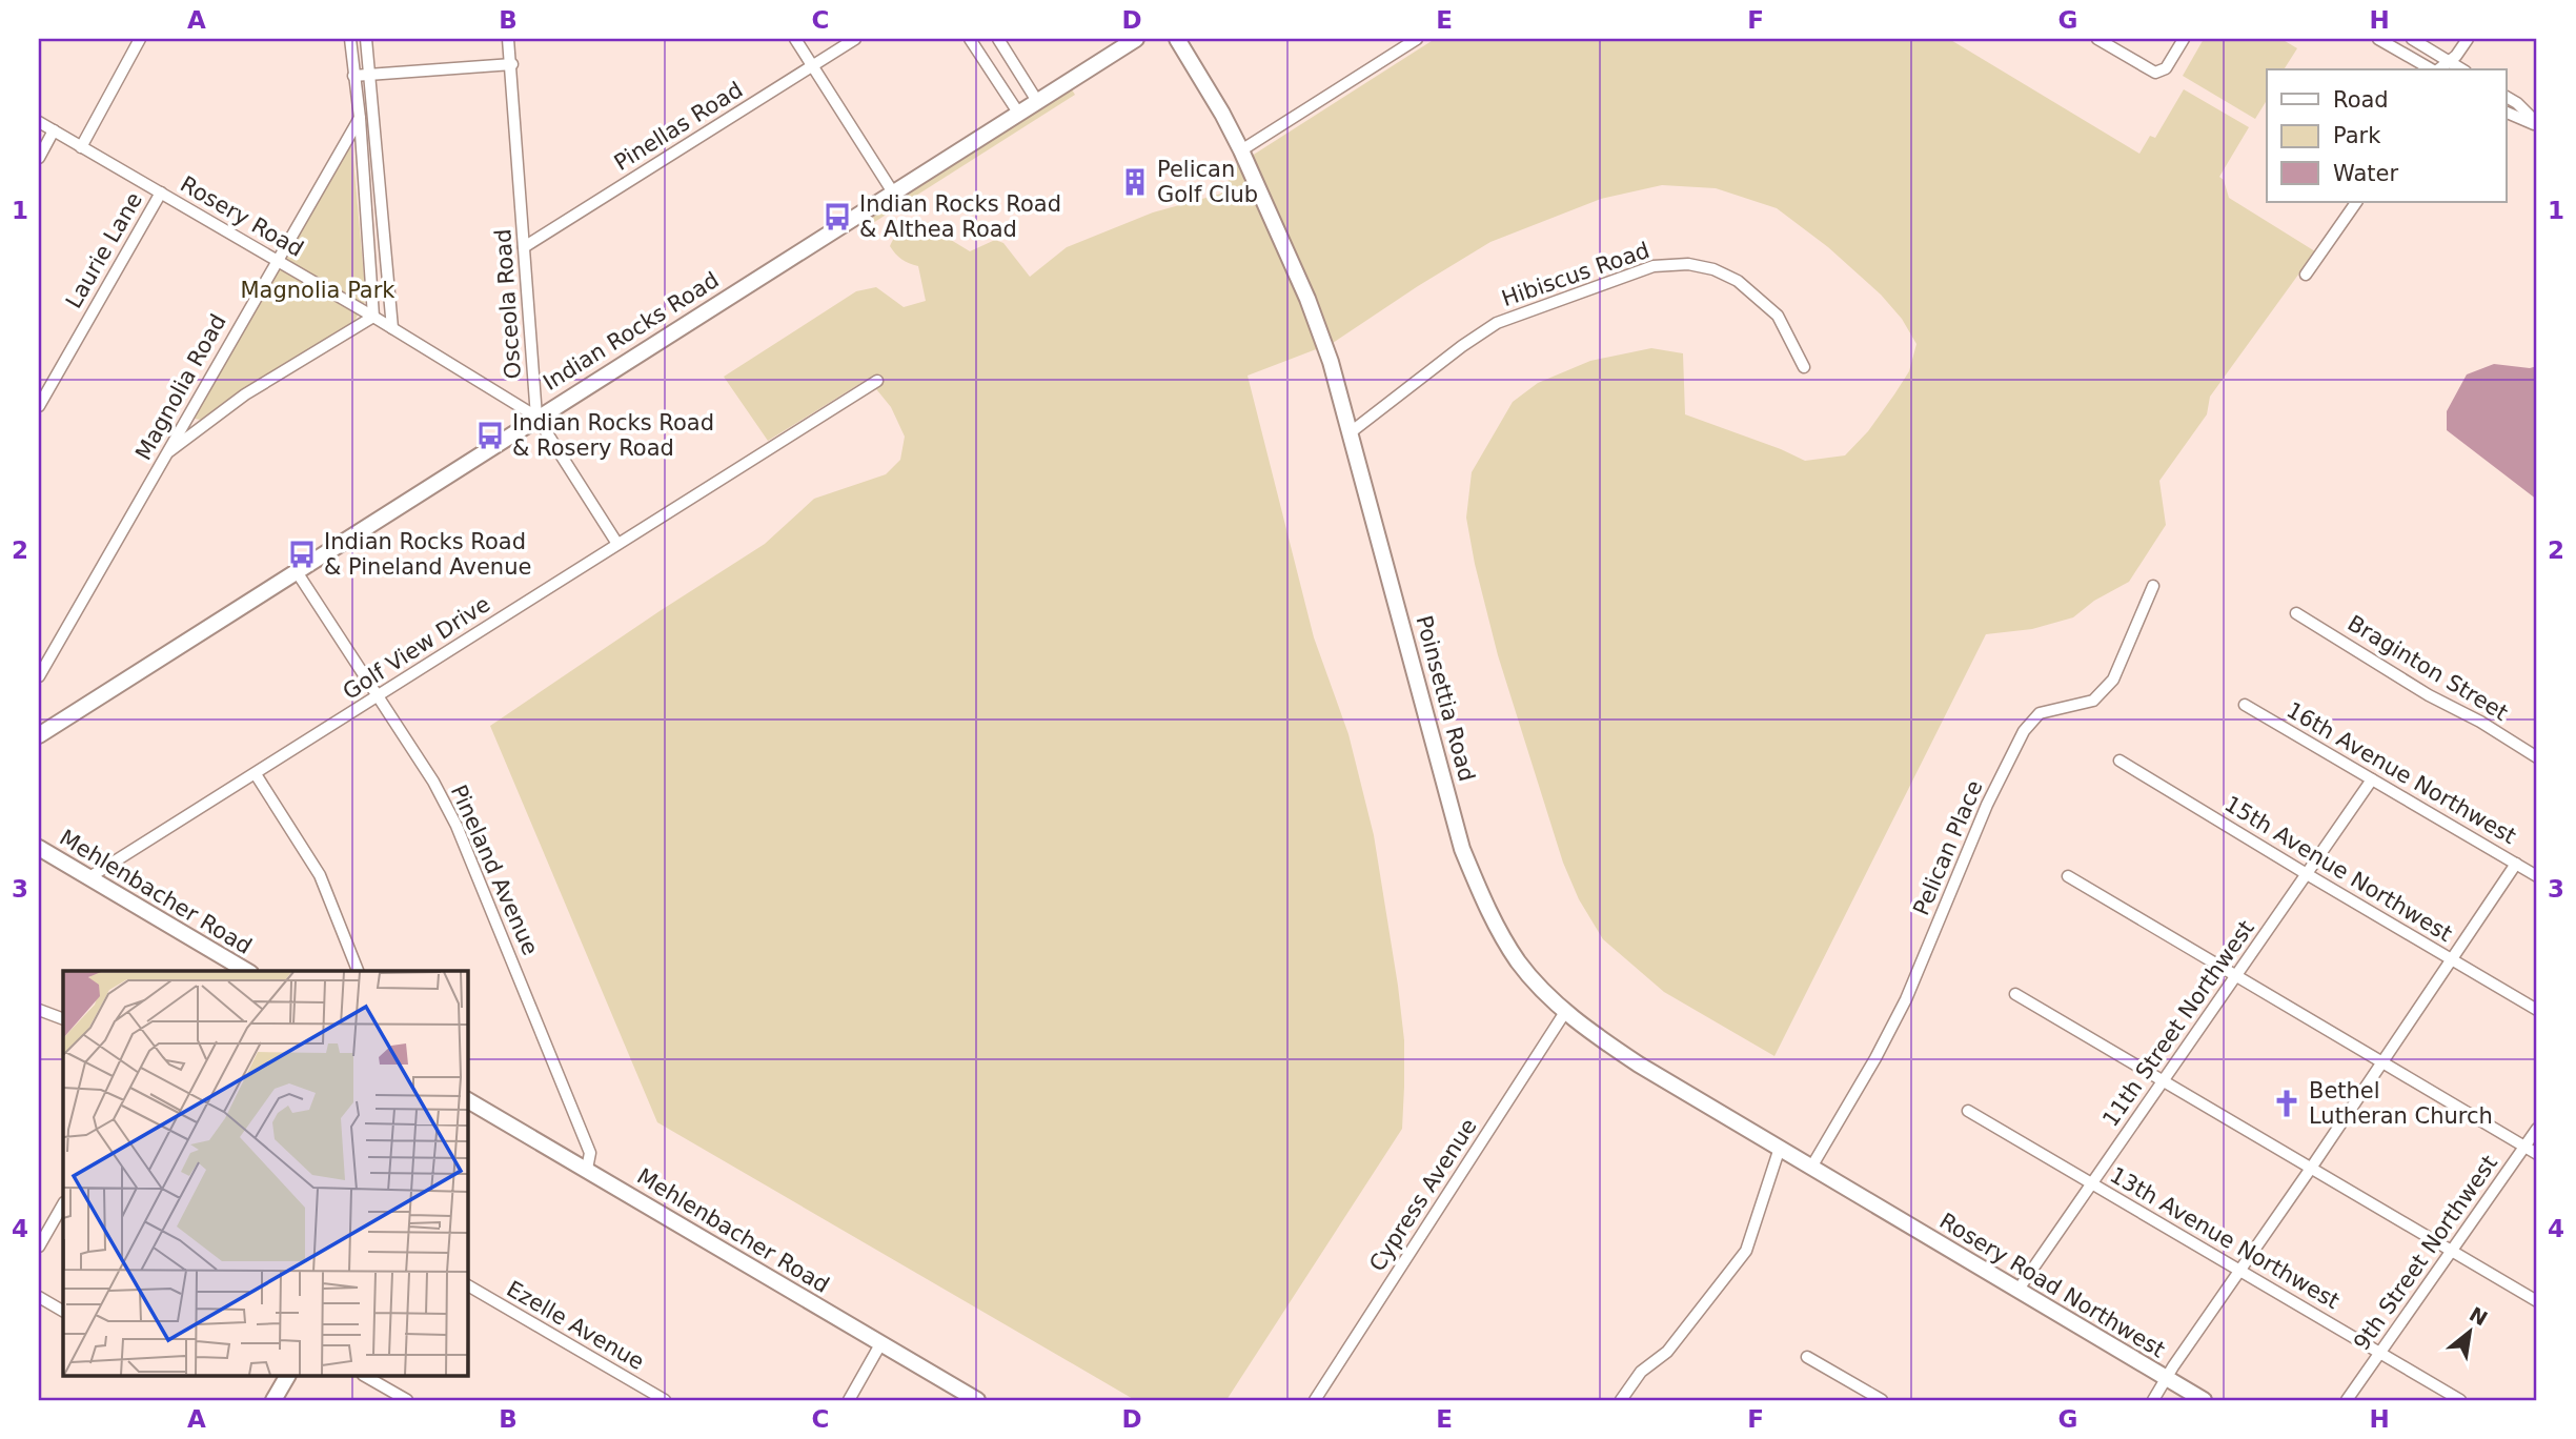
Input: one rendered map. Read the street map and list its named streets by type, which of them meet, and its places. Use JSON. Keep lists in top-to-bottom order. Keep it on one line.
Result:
{"streets":{"street":["Pinellas Road","Rosery Road","Laurie Lane","Hibiscus Road","Osceola Road","Indian Rocks Road","Magnolia Road","Golf View Drive","Braginton Street","Poinsettia Road","16th Avenue Northwest","Pelican Place","15th Avenue Northwest","Pineland Avenue","Mehlenbacher Road","11th Street Northwest","Cypress Avenue","13th Avenue Northwest","9th Street Northwest","Rosery Road Northwest","Ezelle Avenue"]},"crossings":[["Pinellas Road","Osceola Road"],["Rosery Road","Laurie Lane"],["Rosery Road","Osceola Road"],["Rosery Road","Indian Rocks Road"],["Rosery Road","Magnolia Road"],["Hibiscus Road","Poinsettia Road"],["Osceola Road","Indian Rocks Road"],["Osceola Road","Golf View Drive"],["Indian Rocks Road","Pineland Avenue"],["Golf View Drive","Pineland Avenue"],["Golf View Drive","Mehlenbacher Road"],["Poinsettia Road","Pelican Place"],["Poinsettia Road","Cypress Avenue"],["Poinsettia Road","Rosery Road Northwest"],["16th Avenue Northwest","11th Street Northwest"],["15th Avenue Northwest","11th Street Northwest"],["Pineland Avenue","Mehlenbacher Road"],["11th Street Northwest","13th Avenue Northwest"],["11th Street Northwest","Rosery Road Northwest"],["13th Avenue Northwest","9th Street Northwest"]],"parks":["Magnolia Park"],"places":{"building":["Pelican Golf Club"],"bus stop":["Indian Rocks Road & Althea Road","Indian Rocks Road & Rosery Road","Indian Rocks Road & Pineland Avenue"],"church":["Bethel Lutheran Church"]},"legend":["Road","Park","Water"],"north":"top right","grid":{"columns":["A","B","C","D","E","F","G","H"],"rows":["1","2","3","4"]}}
